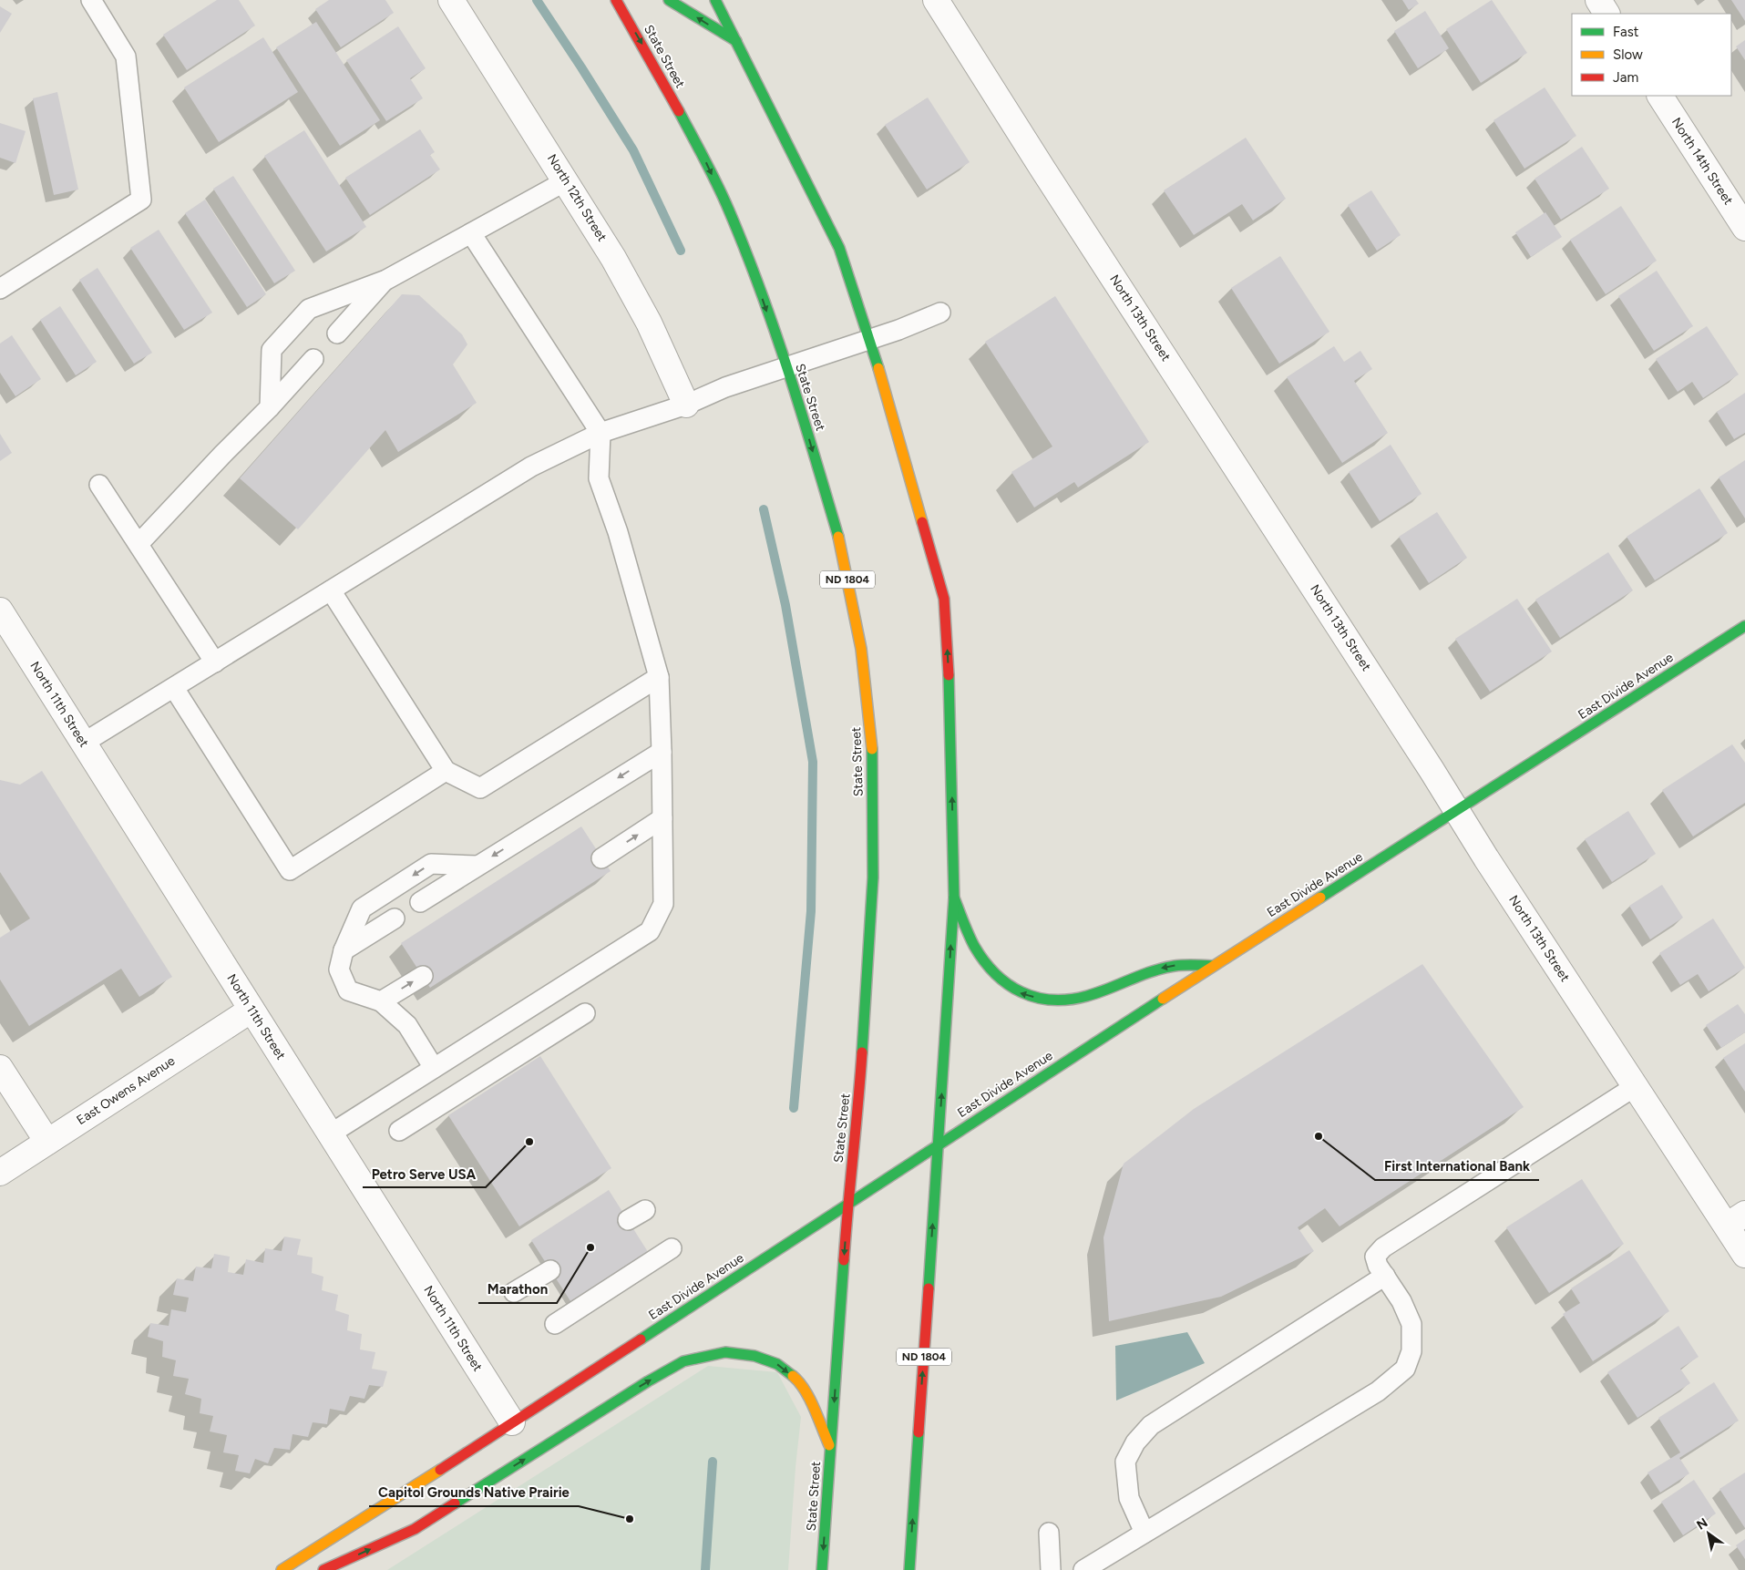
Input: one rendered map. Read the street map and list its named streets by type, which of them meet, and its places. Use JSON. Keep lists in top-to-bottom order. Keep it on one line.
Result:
{"streets":{"main road":["State Street","ND 1804","East Divide Avenue"],"street":["North 14th Street","North 12th Street","North 13th Street","North 11th Street","East Owens Avenue"]},"crossings":[["State Street","East Divide Avenue"],["North 13th Street","East Divide Avenue"],["ND 1804","East Divide Avenue"],["East Divide Avenue","North 11th Street"],["North 11th Street","East Owens Avenue"]],"places":["First International Bank","Petro Serve USA","Marathon","Capitol Grounds Native Prairie"],"legend":["Fast","Slow","Jam"],"north":"top left"}
